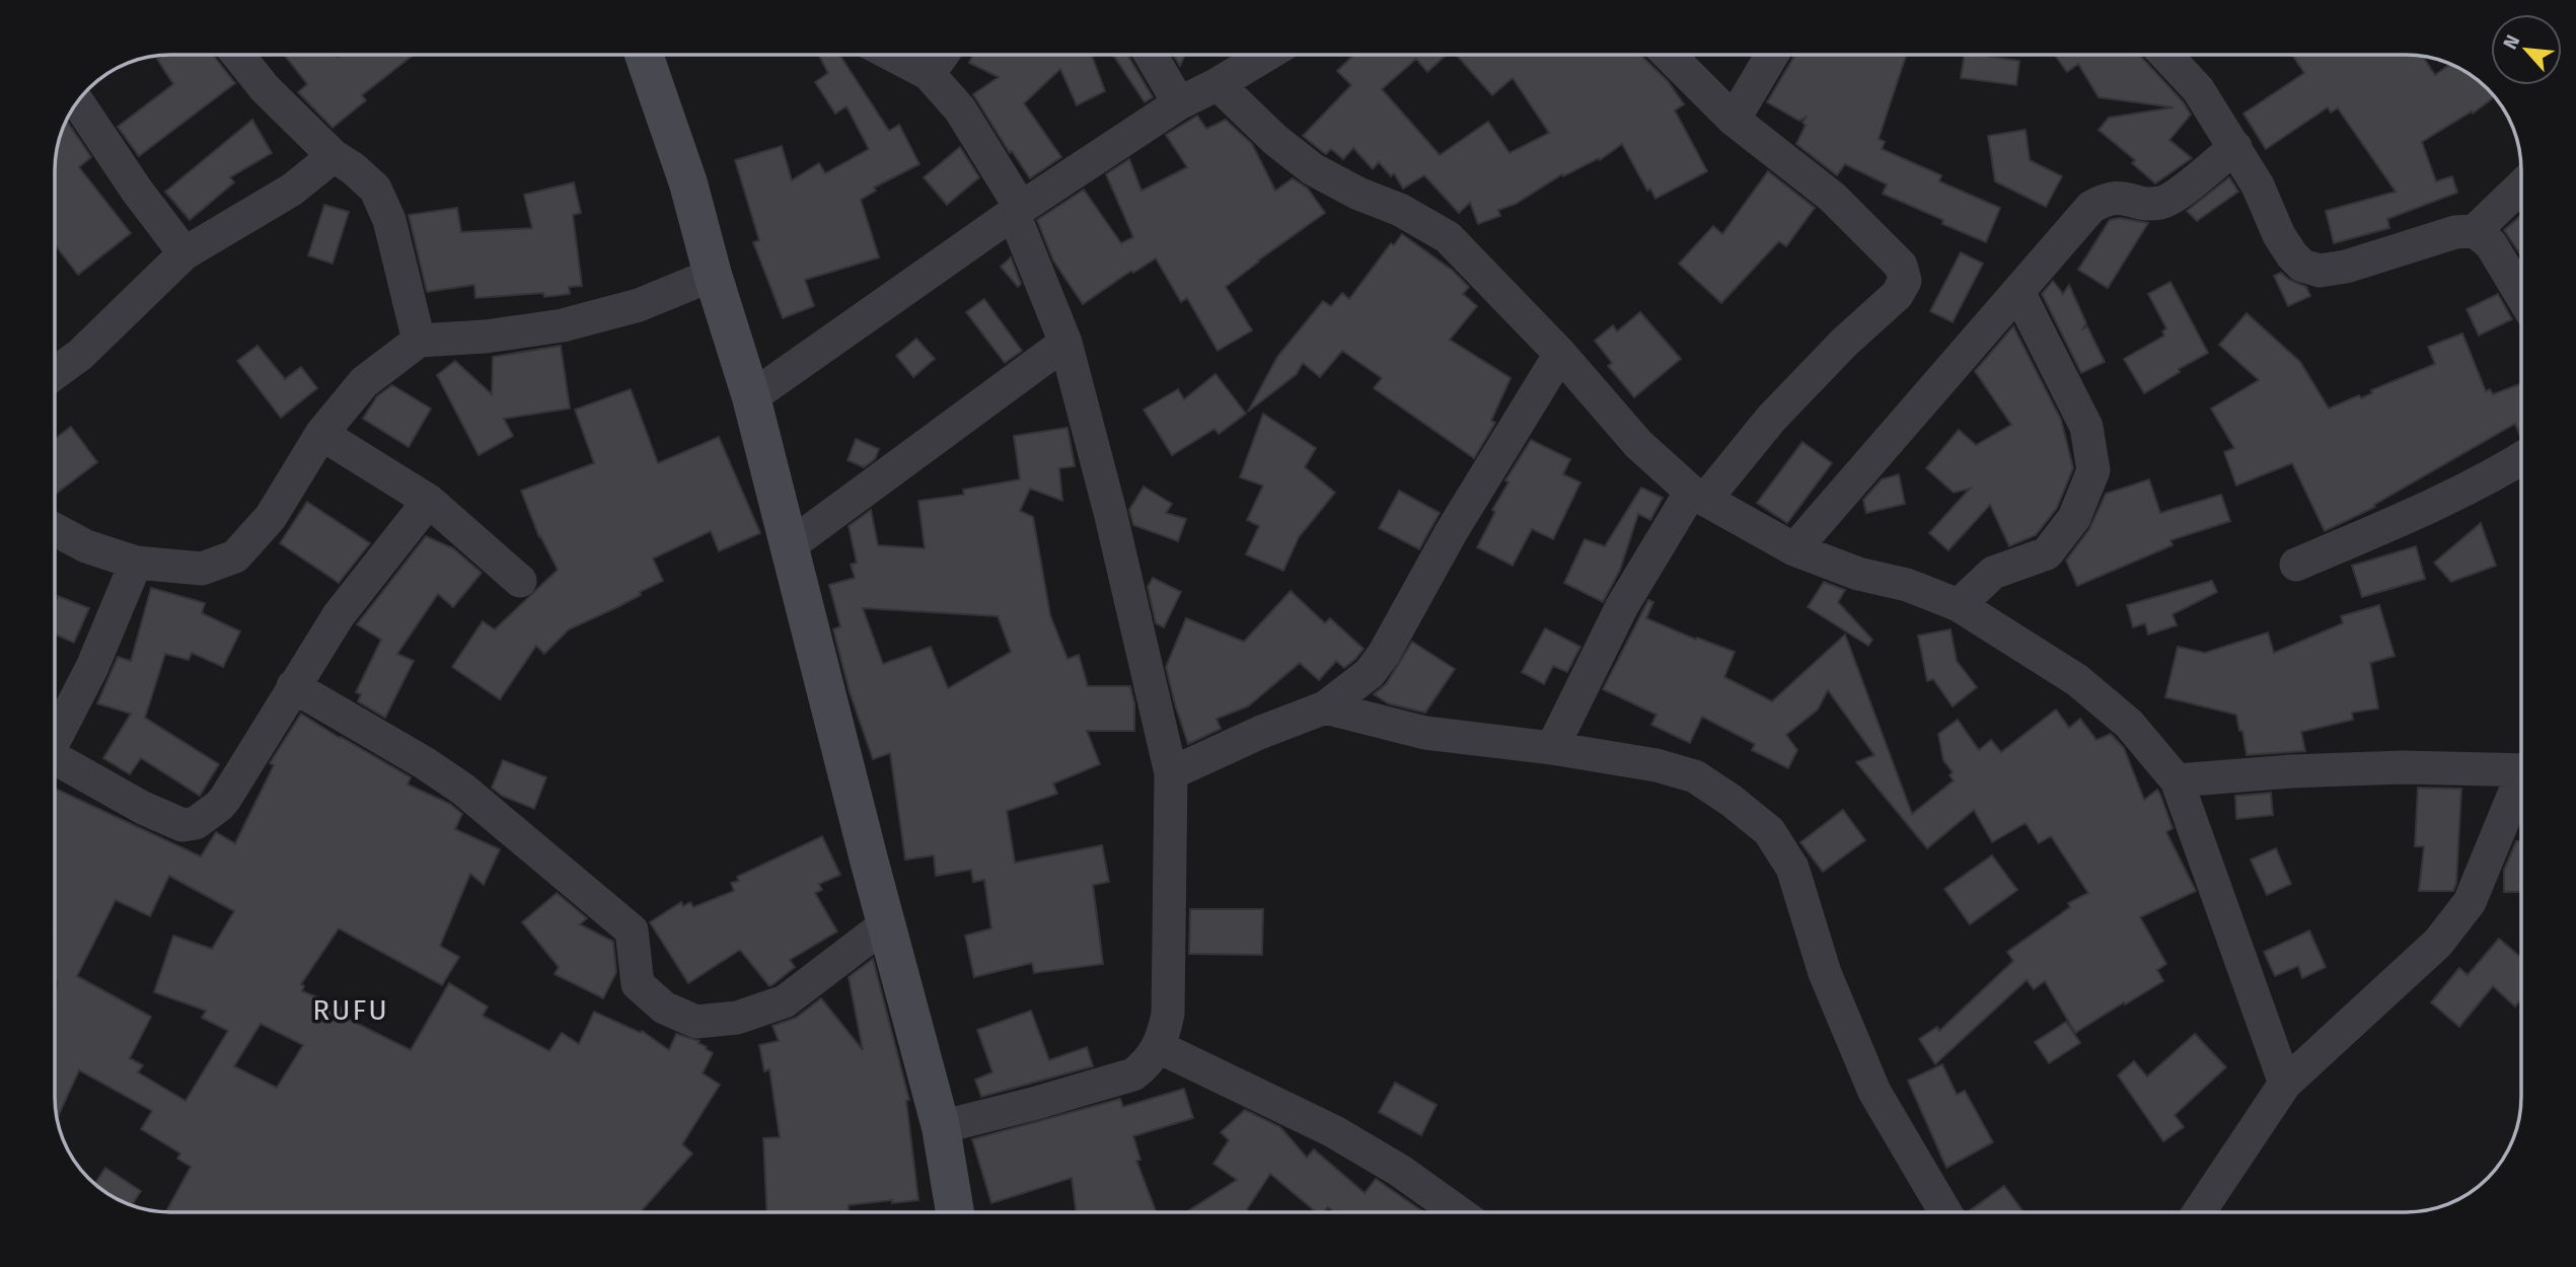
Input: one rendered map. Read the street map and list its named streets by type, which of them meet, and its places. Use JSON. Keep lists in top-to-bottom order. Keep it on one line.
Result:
{"districts":["RUFU"],"north":"top left"}
